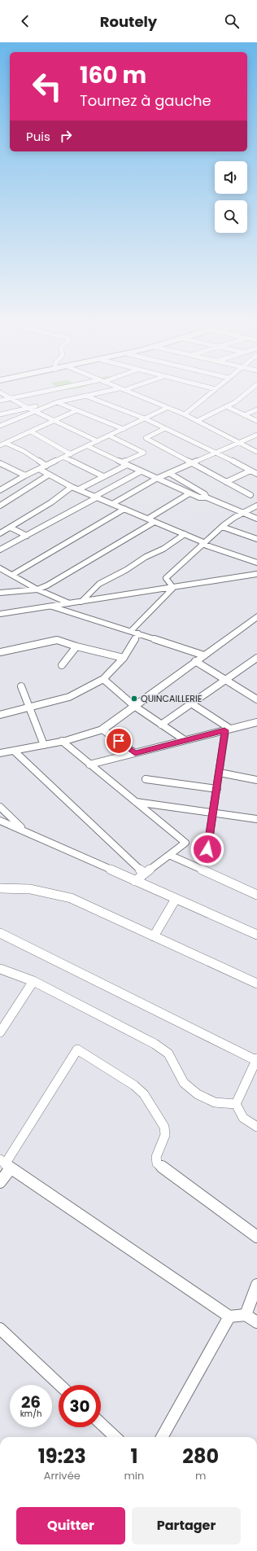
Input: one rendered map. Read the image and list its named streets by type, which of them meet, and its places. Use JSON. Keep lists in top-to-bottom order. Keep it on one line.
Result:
{"places":["QUINCAILLERIE"],"page":{"header":"Routely","turn":["160 m","Tournez à gauche"],"then":"Puis","speed":"26 km/h","limit":"30","eta":["19:23","Arrivée","1","min","280","m"],"buttons":["Quitter","Partager"]}}
